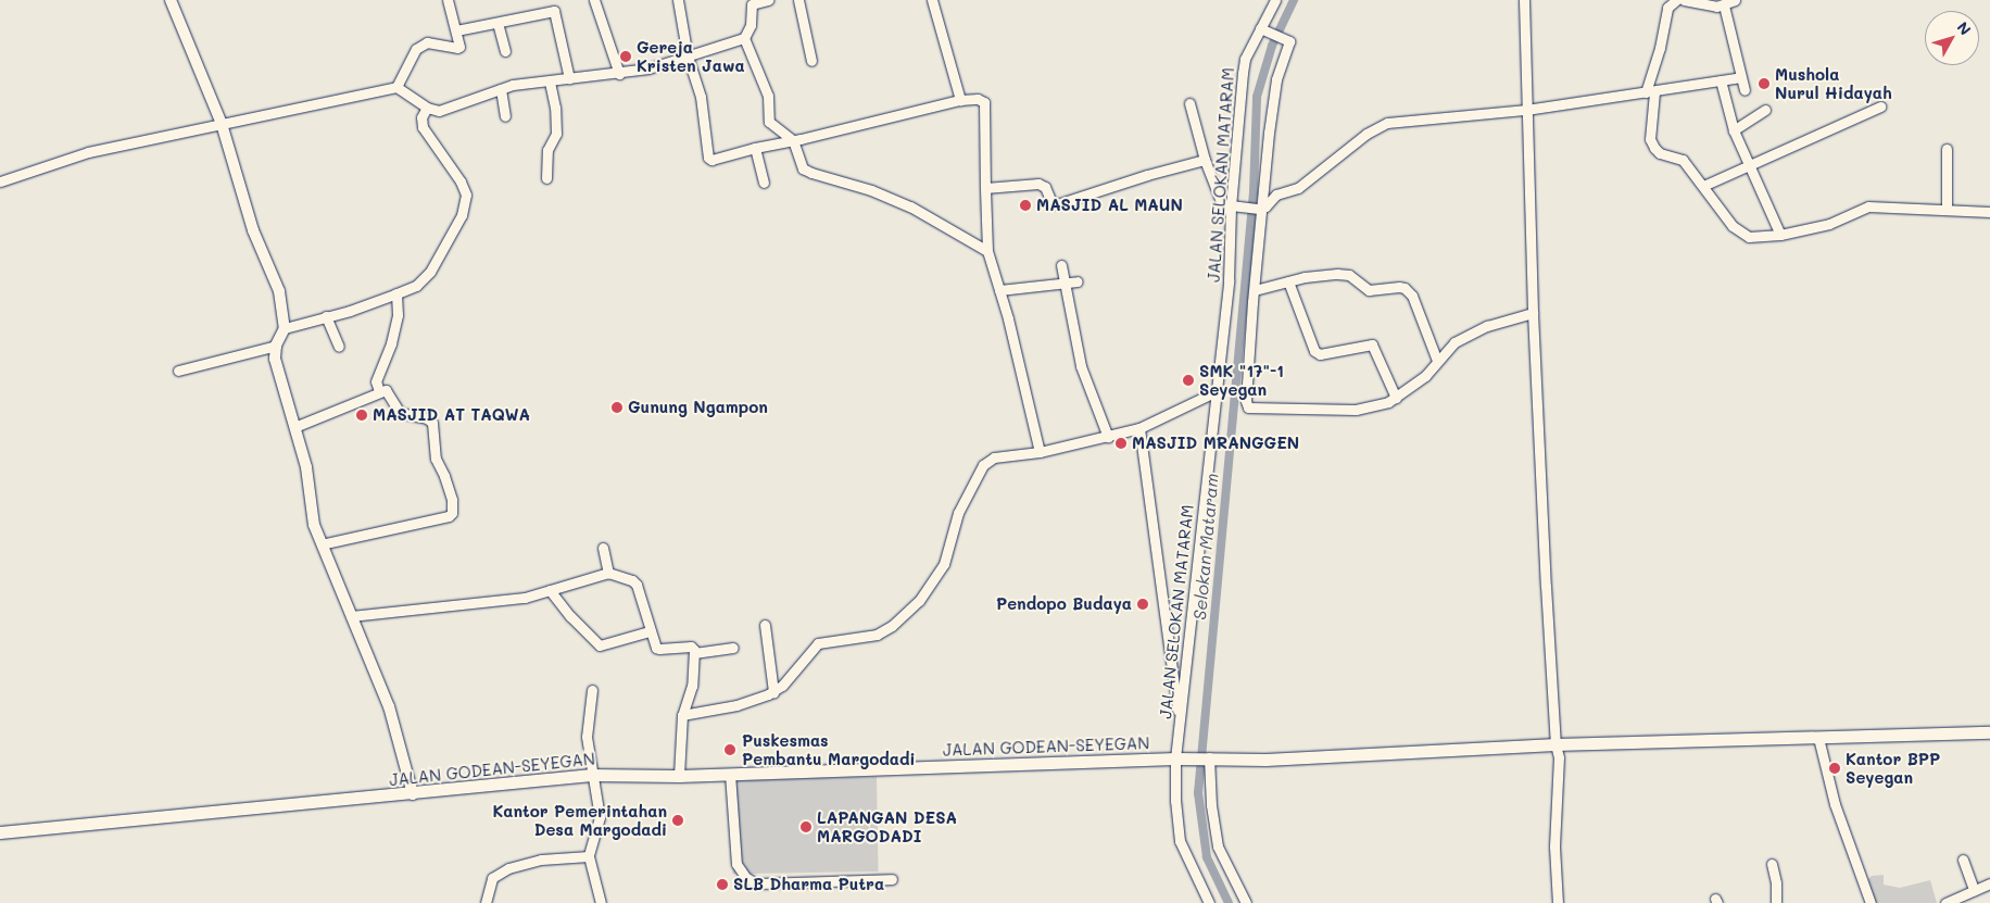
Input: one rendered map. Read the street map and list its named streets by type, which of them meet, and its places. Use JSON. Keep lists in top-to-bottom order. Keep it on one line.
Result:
{"streets":{"main road":["JALAN GODEAN-SEYEGAN"],"street":["JALAN SELOKAN MATARAM"]},"crossings":[["JALAN SELOKAN MATARAM","JALAN GODEAN-SEYEGAN"]],"water":["Selokan Mataram"],"places":["Gereja Kristen Jawa","Mushola Nurul Hidayah","MASJID AL MAUN","SMK \"17\"-1 Seyegan","Gunung Ngampon","MASJID AT TAQWA","MASJID MRANGGEN","Pendopo Budaya","Puskesmas Pembantu Margodadi","Kantor BPP Seyegan","Kantor Pemerintahan Desa Margodadi","LAPANGAN DESA MARGODADI","SLB Dharma Putra"],"north":"top right"}
